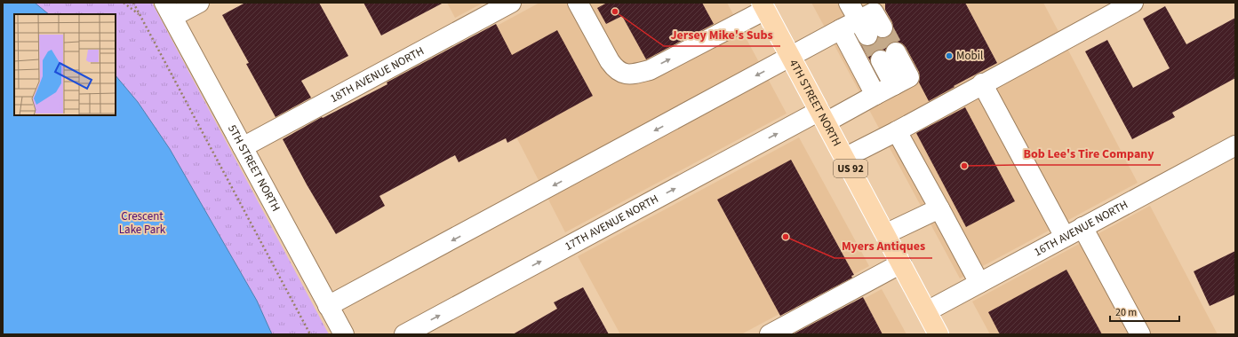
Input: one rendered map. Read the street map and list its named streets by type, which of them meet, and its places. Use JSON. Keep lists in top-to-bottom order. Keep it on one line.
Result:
{"streets":{"main road":["4TH STREET NORTH","US 92"],"street":["18TH AVENUE NORTH","5TH STREET NORTH","17TH AVENUE NORTH","16TH AVENUE NORTH"]},"crossings":[["18TH AVENUE NORTH","5TH STREET NORTH"],["4TH STREET NORTH","17TH AVENUE NORTH"],["4TH STREET NORTH","16TH AVENUE NORTH"]],"parks":["Crescent Lake Park"],"places":["Jersey Mike's Subs","Mobil","Bob Lee's Tire Company","Myers Antiques"],"scale_bar":"20 m"}
